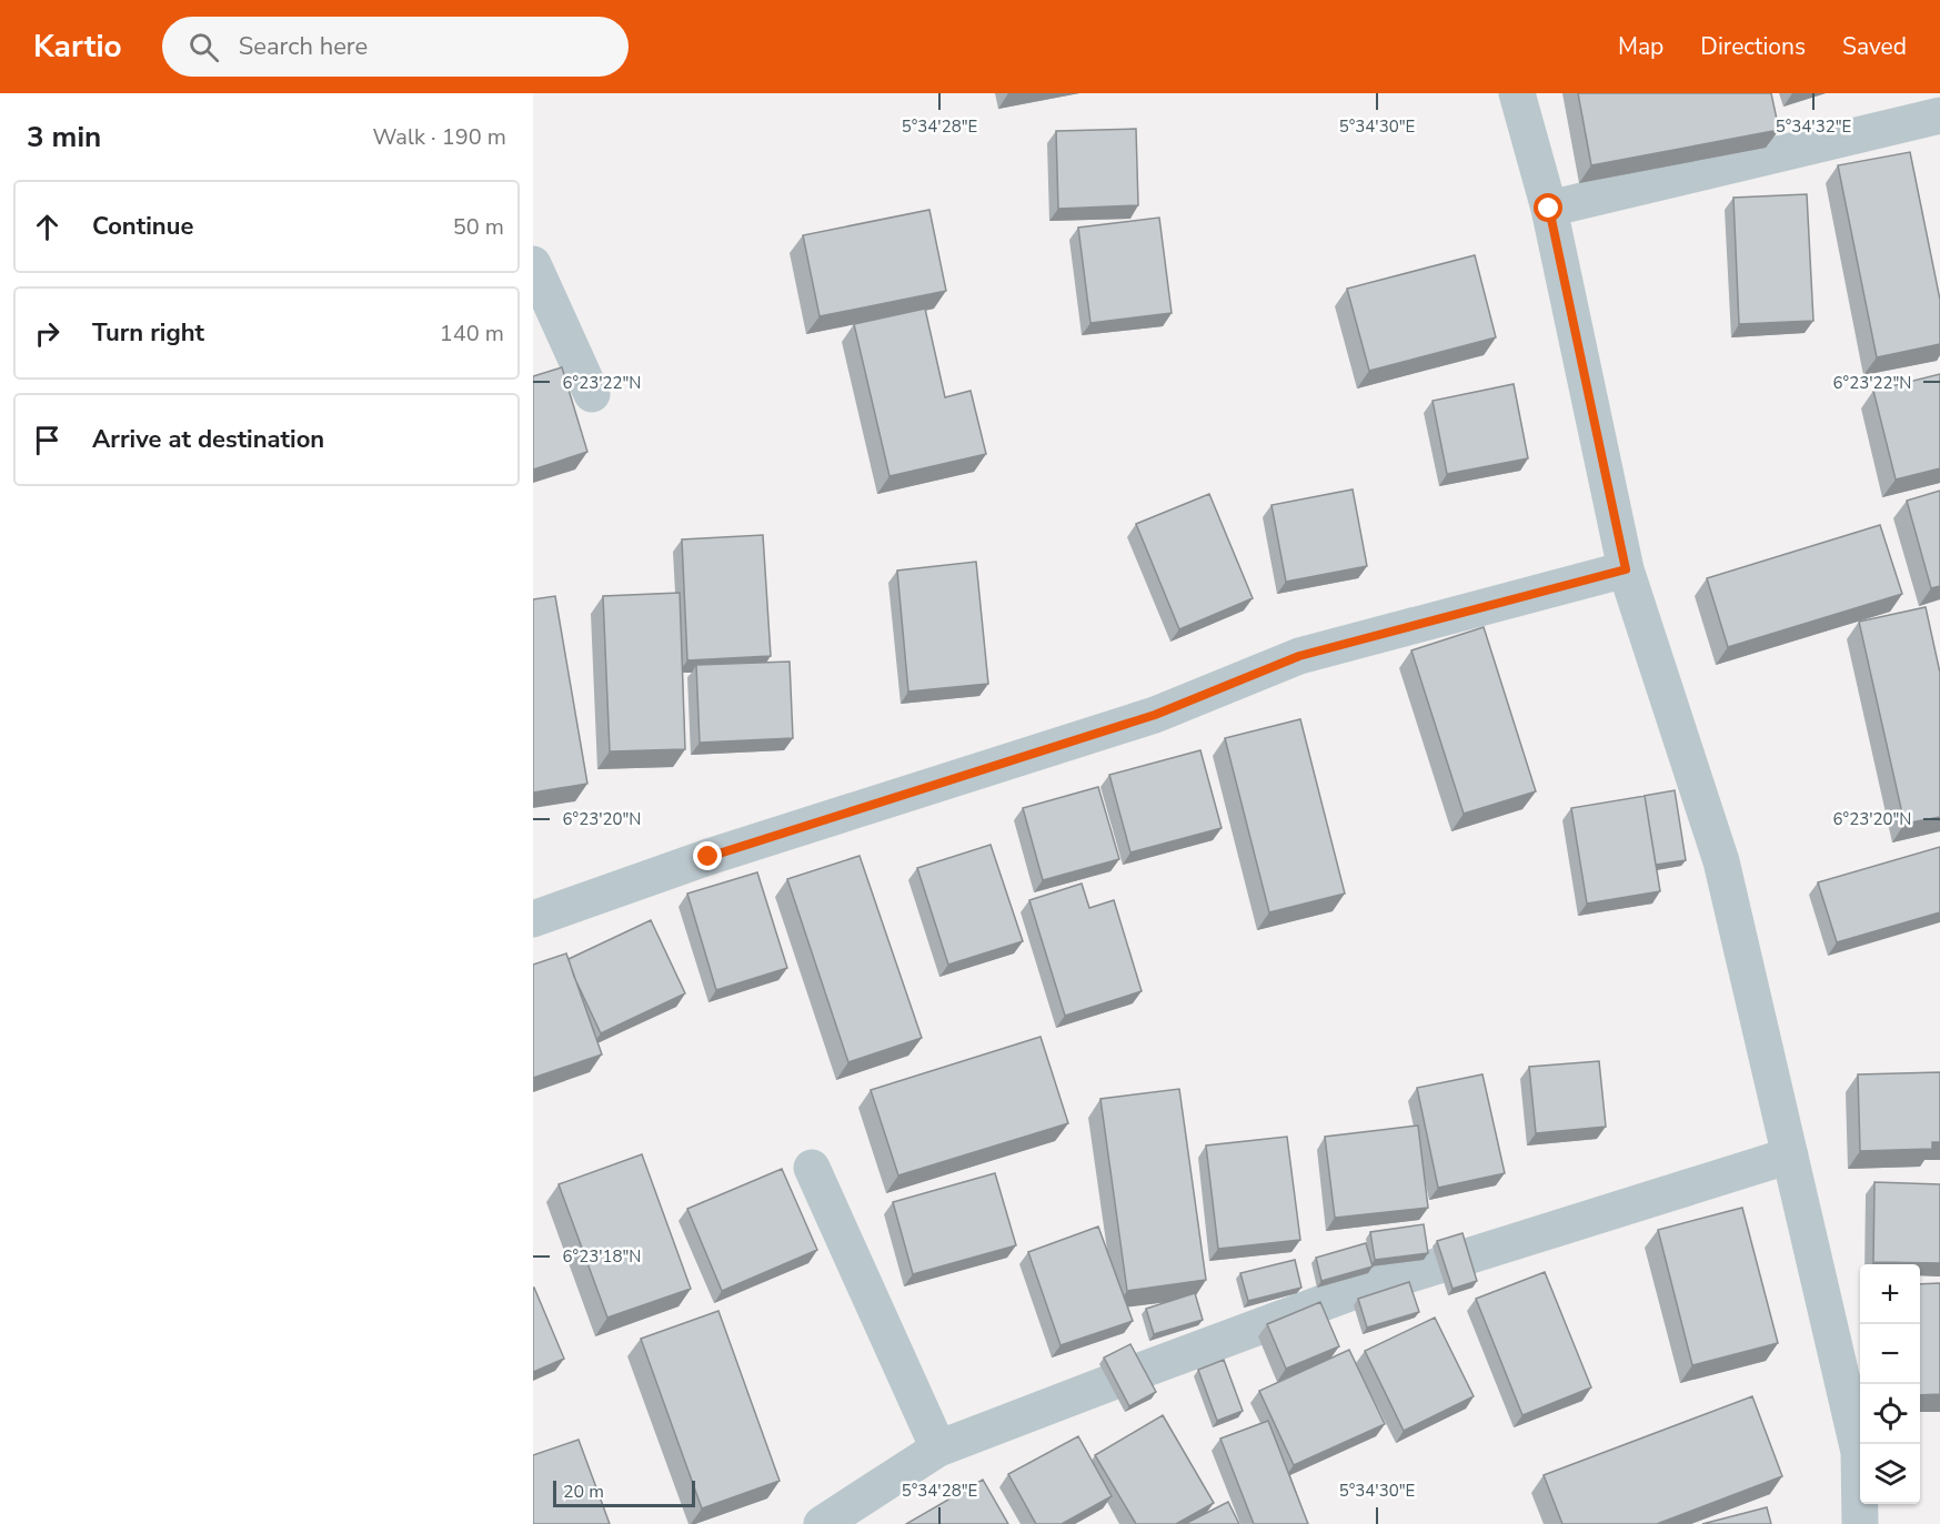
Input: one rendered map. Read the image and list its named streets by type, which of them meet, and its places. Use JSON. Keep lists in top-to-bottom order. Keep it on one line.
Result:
{"scale_bar":"20 m","page":{"header":"Kartio","search":"Search here","nav":["Map","Directions","Saved"],"heading":["3 min","Walk · 190 m"],"list":[["Continue","50 m"],["Turn right","140 m"],"Arrive at destination"],"map_buttons":["+","−"],"scale":"20 m"},"coordinates":["5°34'28\"E","5°34'30\"E","5°34'32\"E","6°23'22\"N","6°23'20\"N","6°23'18\"N"]}
